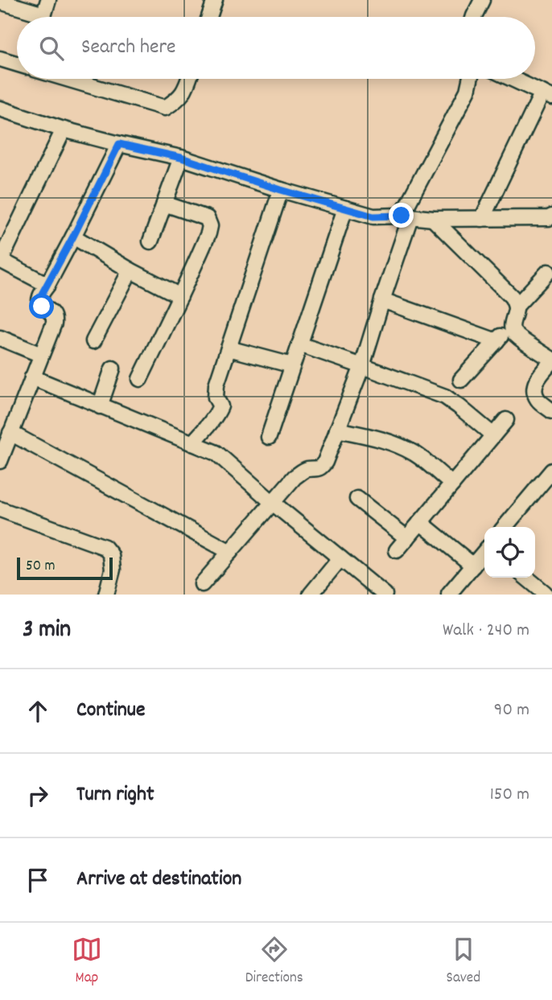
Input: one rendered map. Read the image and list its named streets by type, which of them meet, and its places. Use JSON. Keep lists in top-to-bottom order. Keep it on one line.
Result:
{"scale_bar":"50 m","page":{"search":"Search here","scale":"50 m","heading":["3 min","Walk · 240 m"],"list":[["Continue","90 m"],["Turn right","150 m"],"Arrive at destination"],"nav":["Map","Directions","Saved"]}}
